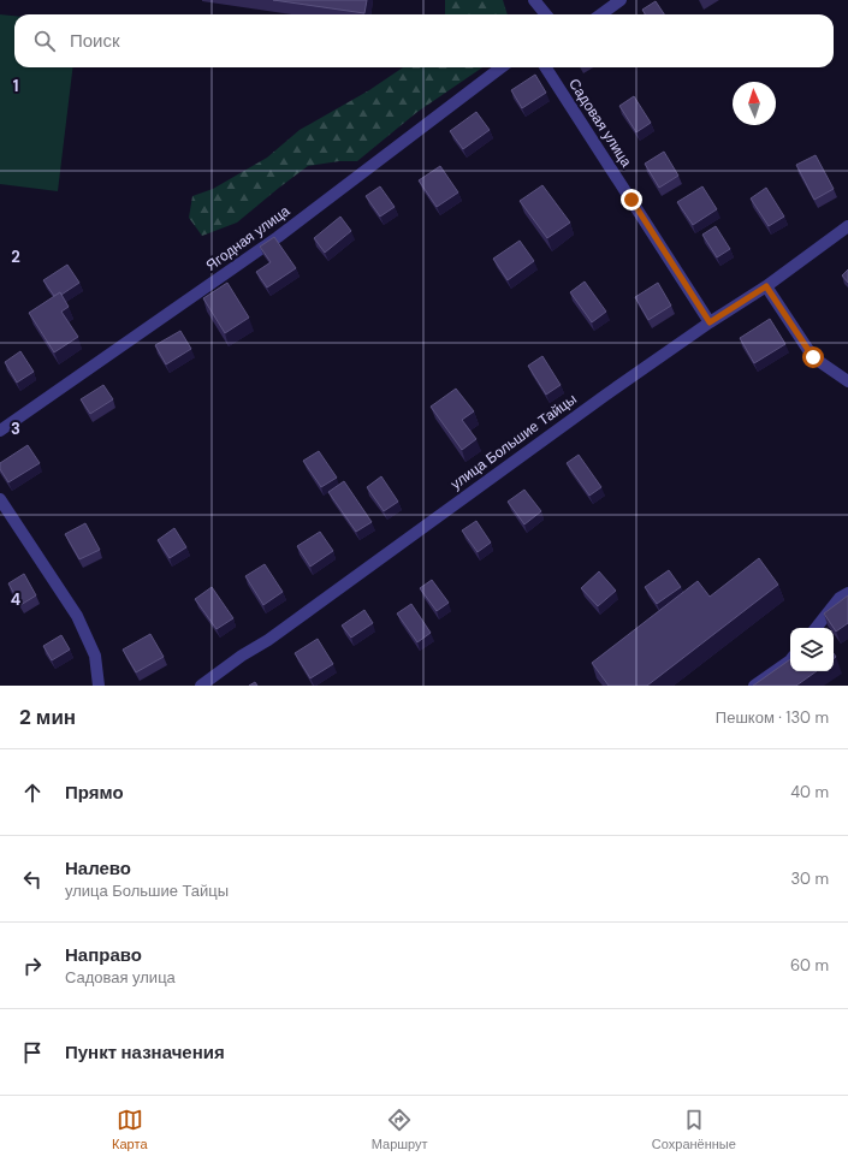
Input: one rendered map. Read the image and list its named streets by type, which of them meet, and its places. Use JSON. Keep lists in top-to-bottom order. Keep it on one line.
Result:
{"streets":{"street":["Садовая улица","Ягодная улица","улица Большие Тайцы"]},"crossings":[["Садовая улица","улица Большие Тайцы"]],"north":"top","page":{"search":"Поиск","heading":["2 мин","Пешком · 130 m"],"list":[["Прямо","40 m"],["Налево","улица Большие Тайцы","30 m"],["Направо","Садовая улица","60 m"],"Пункт назначения"],"nav":["Карта","Маршрут","Сохранённые"]},"grid":{"rows":["1","2","3","4"]}}
